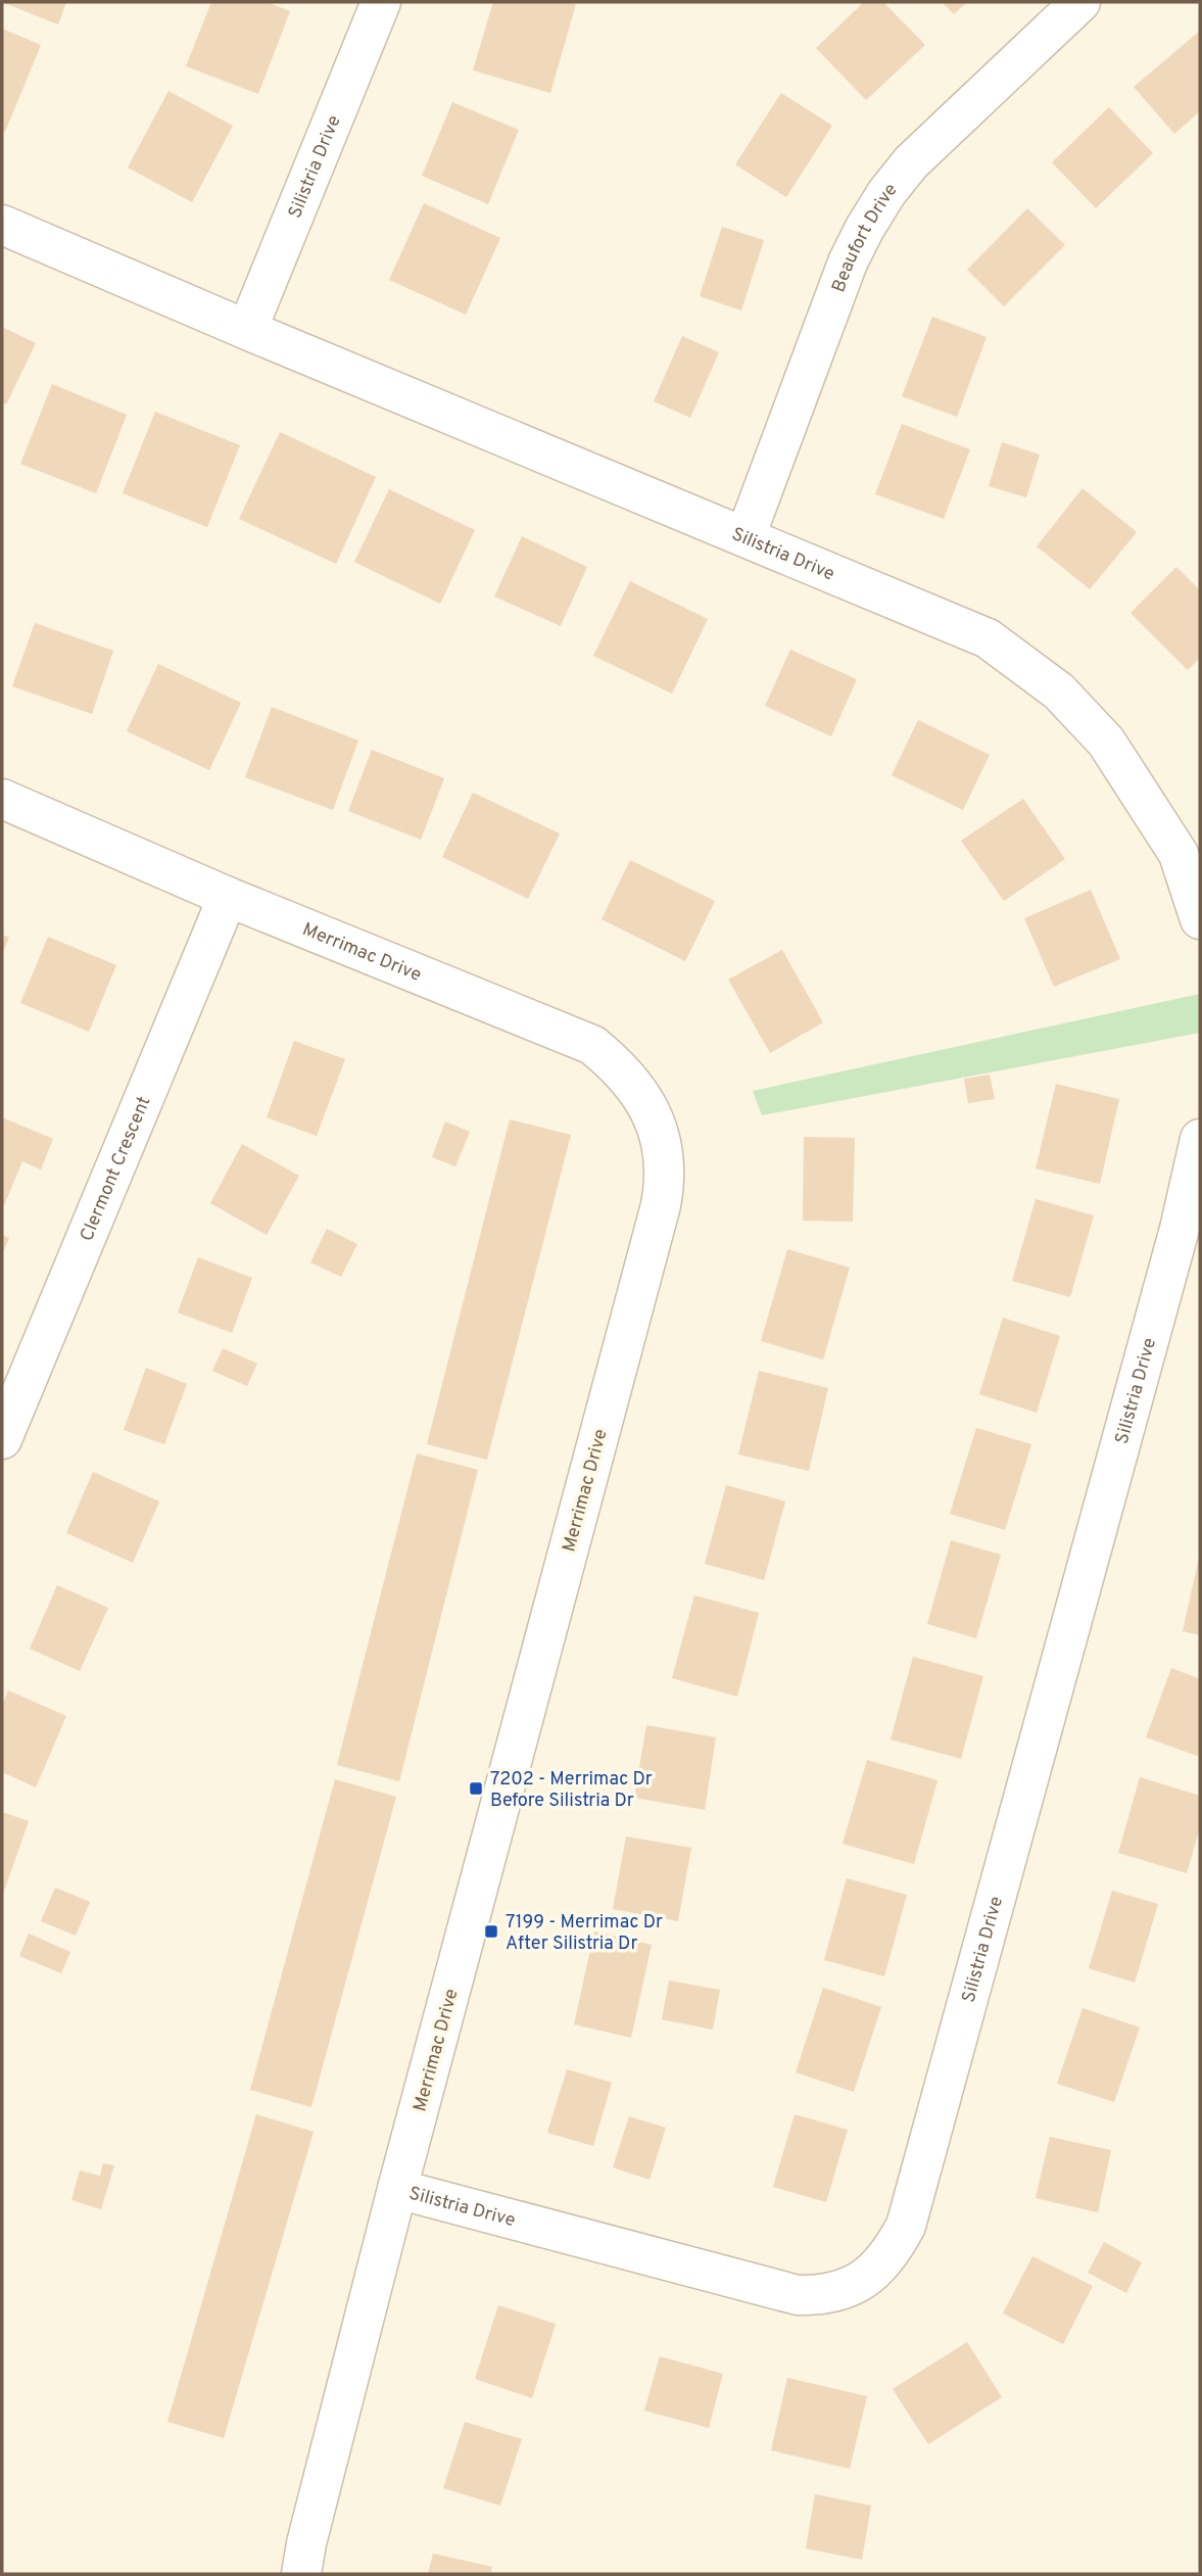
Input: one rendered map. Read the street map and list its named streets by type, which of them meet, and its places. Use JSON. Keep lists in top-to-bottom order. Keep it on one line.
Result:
{"streets":{"street":["Silistria Drive","Beaufort Drive","Merrimac Drive","Clermont Crescent"]},"crossings":[["Silistria Drive","Beaufort Drive"],["Silistria Drive","Merrimac Drive"],["Merrimac Drive","Clermont Crescent"]],"places":{"transit":["7202 - Merrimac Dr Before Silistria Dr","7199 - Merrimac Dr After Silistria Dr"]}}
